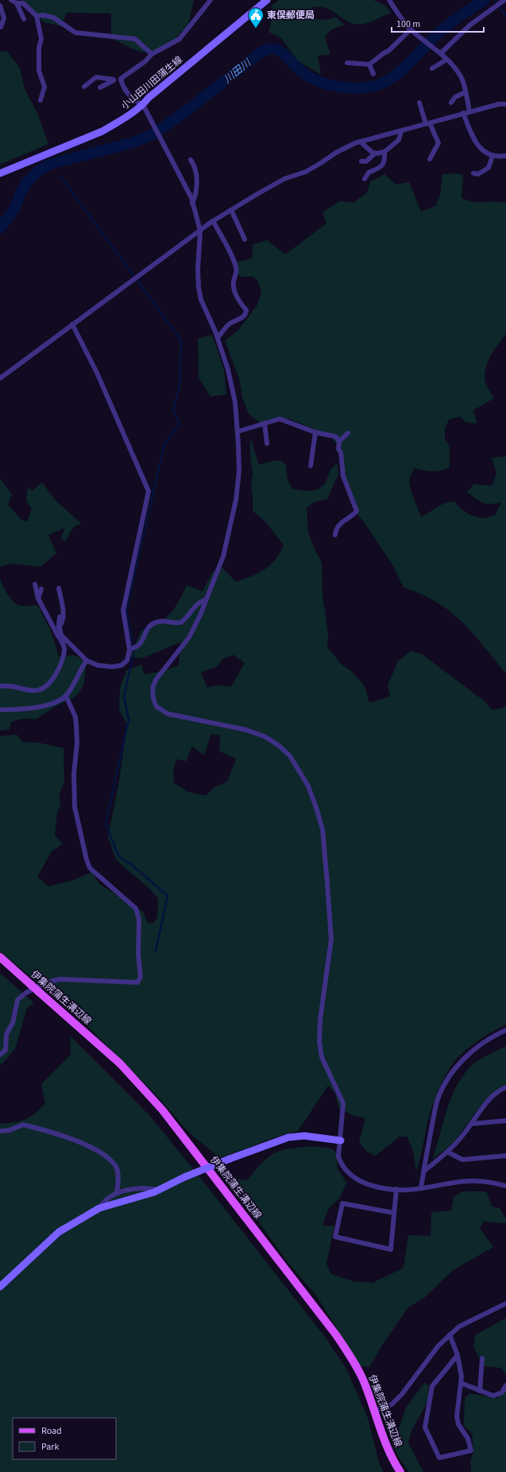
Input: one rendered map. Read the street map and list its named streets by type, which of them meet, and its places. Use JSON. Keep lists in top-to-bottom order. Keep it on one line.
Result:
{"streets":{"main road":["伊集院蒲生溝辺線"],"street":["小山田川田蒲生線"]},"water":["川田川"],"places":{"public building":["東俣郵便局"]},"legend":["Road","Park"],"scale_bar":"100 m"}
